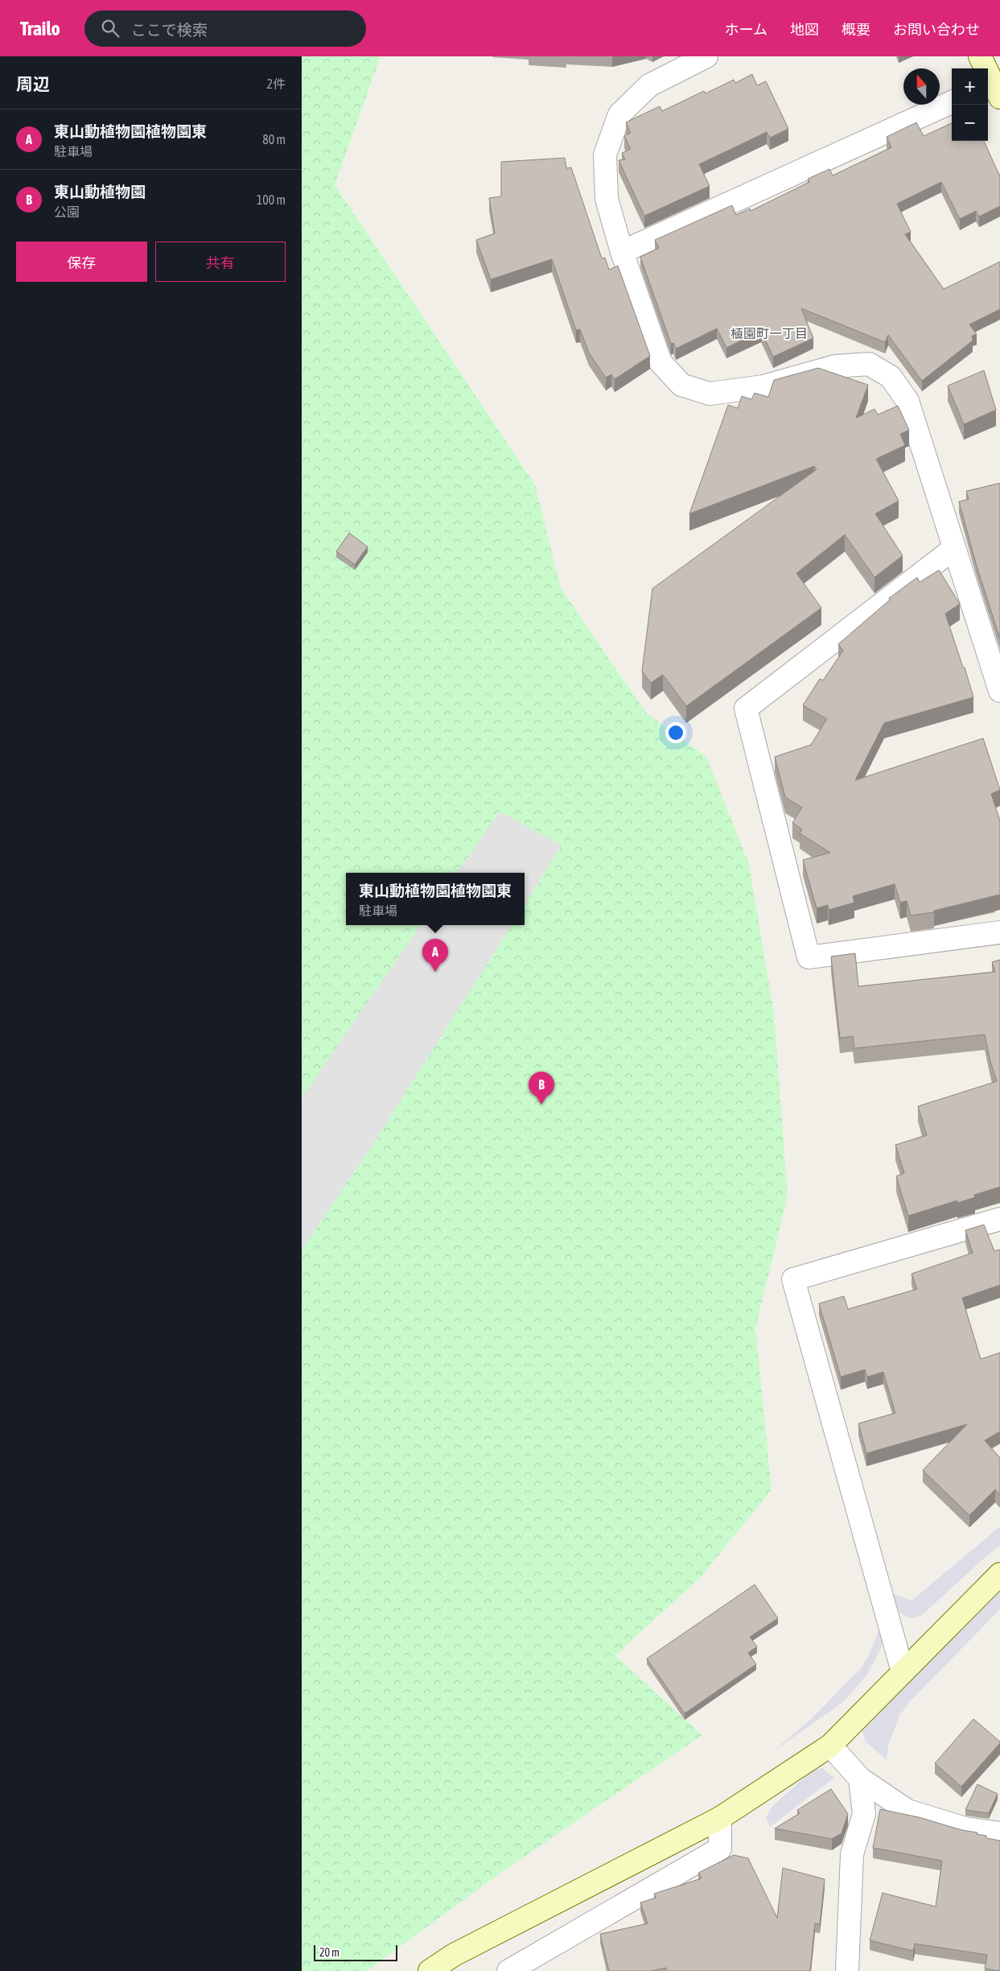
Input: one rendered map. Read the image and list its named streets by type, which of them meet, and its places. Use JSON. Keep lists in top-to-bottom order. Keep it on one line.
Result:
{"districts":["植園町一丁目"],"scale_bar":"20 m","north":"top","page":{"header":"Trailo","search":"ここで検索","nav":["ホーム","地図","概要","お問い合わせ"],"heading":["周辺","2件"],"map_buttons":["+","−"],"list":[{"mark":"A","name":"東山動植物園植物園東","note":"駐車場","value":"80 m"},{"mark":"B","name":"東山動植物園","note":"公園","value":"100 m"}],"buttons":["保存","共有"],"popup":["東山動植物園植物園東","駐車場"],"pins":["A","B"],"scale":"20 m"}}
